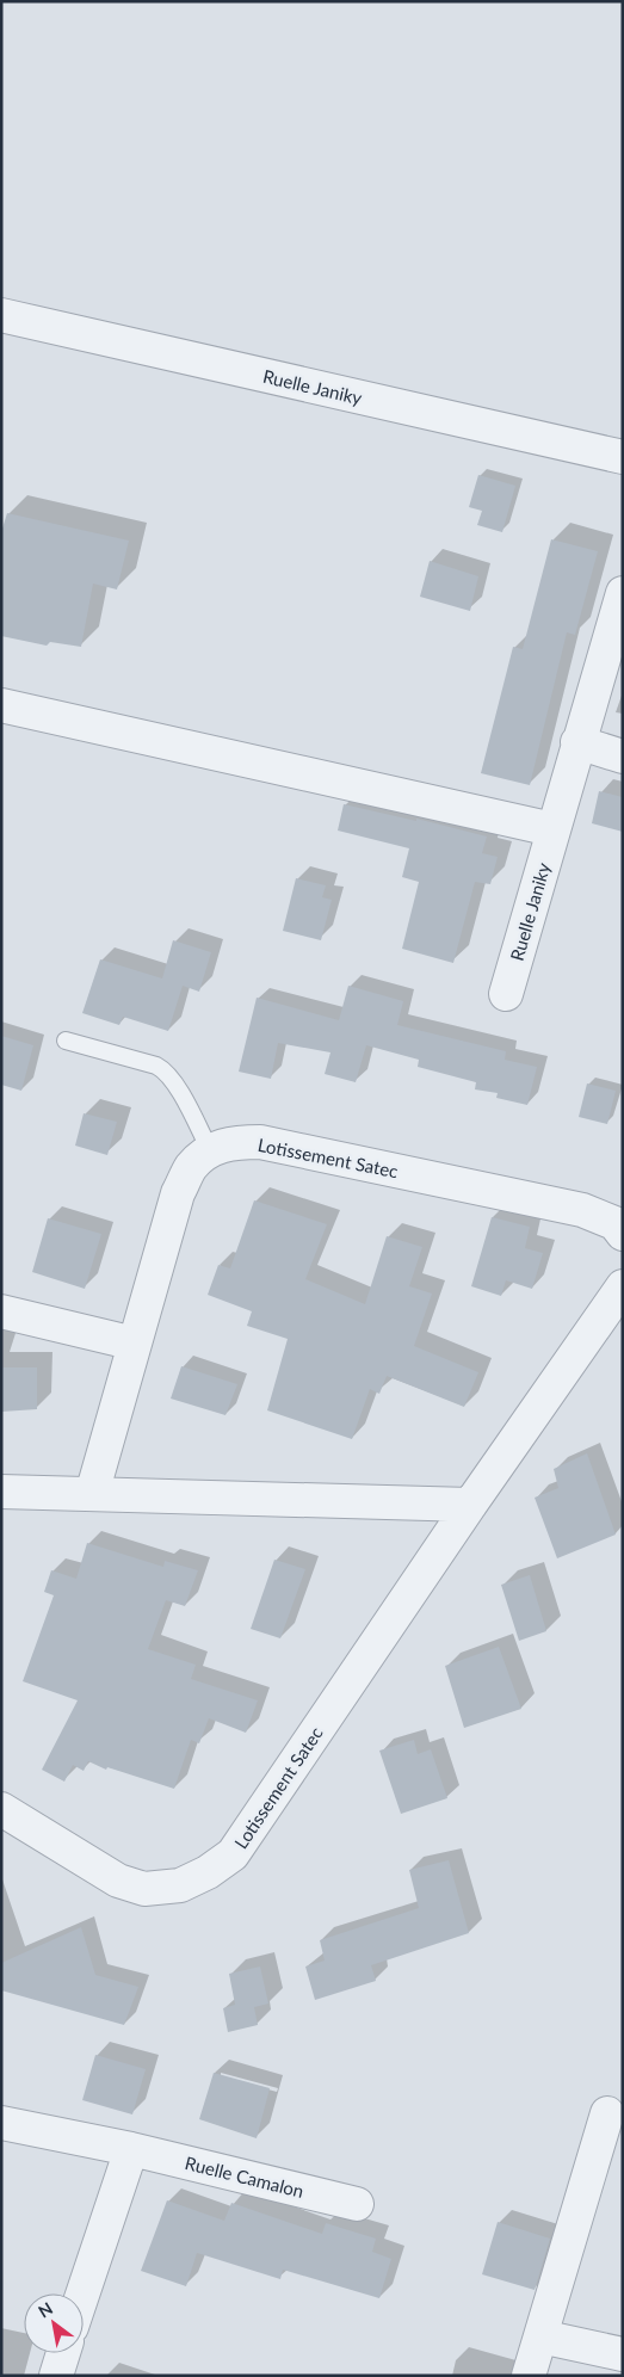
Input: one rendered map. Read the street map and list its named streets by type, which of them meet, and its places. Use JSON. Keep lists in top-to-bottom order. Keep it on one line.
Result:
{"streets":{"street":["Ruelle Janiky","Lotissement Satec","Ruelle Camalon"]},"north":"top left"}
